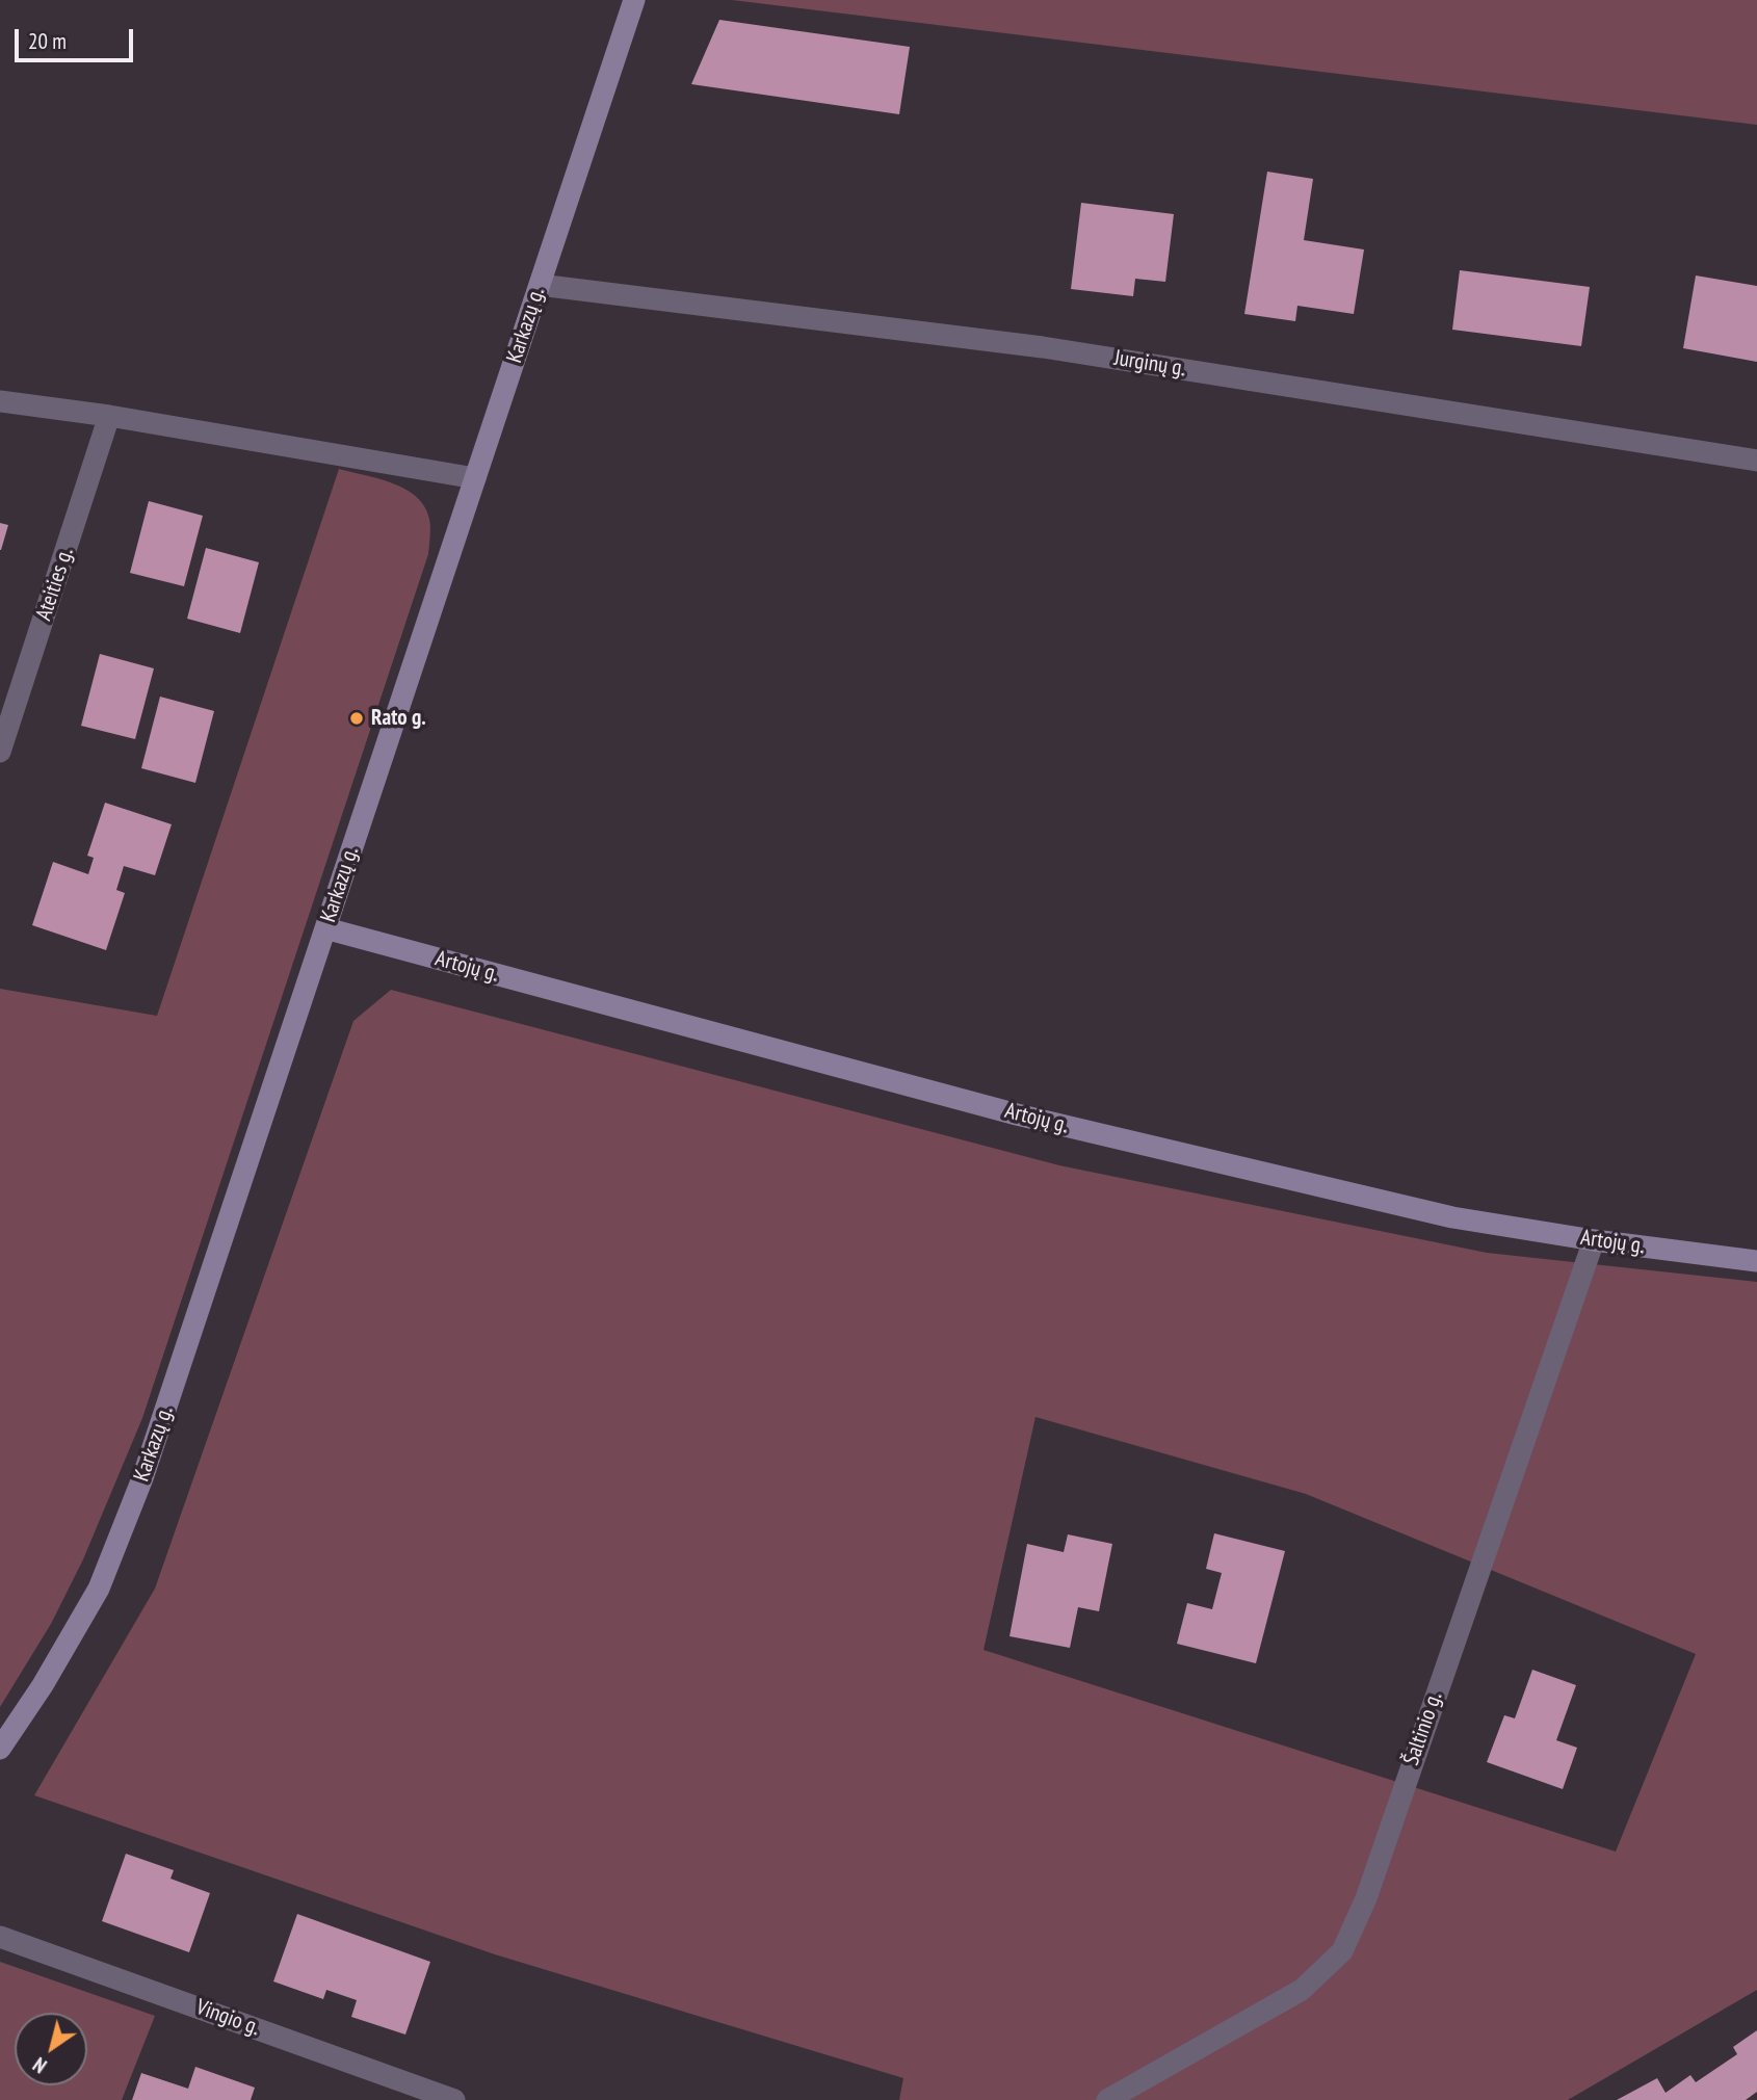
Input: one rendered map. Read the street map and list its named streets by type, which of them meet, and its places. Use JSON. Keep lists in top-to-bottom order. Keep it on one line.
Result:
{"streets":{"main road":["Karkazų g.","Artojų g."],"street":["Jurginų g.","Ateities g.","Šaltinio g.","Vingio g."]},"crossings":[["Karkazų g.","Jurginų g."],["Karkazų g.","Artojų g."],["Artojų g.","Šaltinio g."]],"places":["Rato g."],"scale_bar":"20 m","north":"bottom left"}
